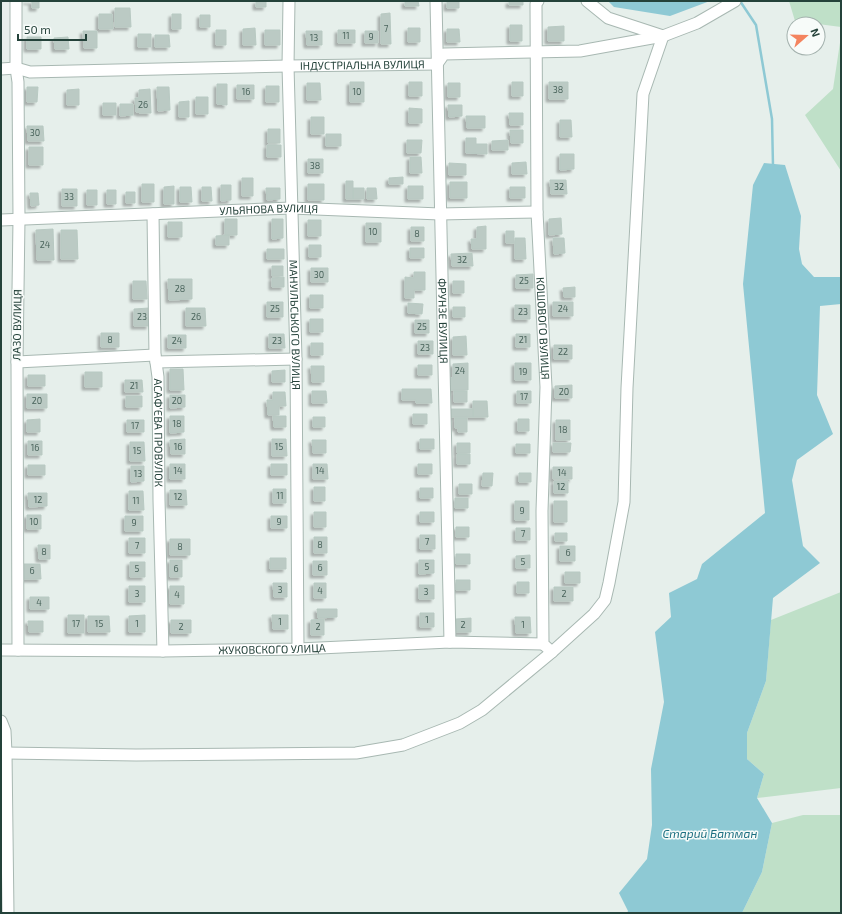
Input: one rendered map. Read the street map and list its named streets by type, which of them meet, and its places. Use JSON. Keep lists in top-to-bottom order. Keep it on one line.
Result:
{"streets":{"street":["ІНДУСТРІАЛЬНА ВУЛИЦЯ","УЛЬЯНОВА ВУЛИЦЯ","ФРУНЗЕ ВУЛИЦЯ","ЛАЗО ВУЛИЦЯ","МАНУІЛЬСЬКОГО ВУЛИЦЯ","КОШОВОГО ВУЛИЦЯ","АСАФ’ЄВА ПРОВУЛОК","ЖУКОВСКОГО УЛИЦА"]},"crossings":[["ІНДУСТРІАЛЬНА ВУЛИЦЯ","ФРУНЗЕ ВУЛИЦЯ"],["ІНДУСТРІАЛЬНА ВУЛИЦЯ","ЛАЗО ВУЛИЦЯ"],["ІНДУСТРІАЛЬНА ВУЛИЦЯ","МАНУІЛЬСЬКОГО ВУЛИЦЯ"],["ІНДУСТРІАЛЬНА ВУЛИЦЯ","КОШОВОГО ВУЛИЦЯ"],["УЛЬЯНОВА ВУЛИЦЯ","ФРУНЗЕ ВУЛИЦЯ"],["УЛЬЯНОВА ВУЛИЦЯ","ЛАЗО ВУЛИЦЯ"],["УЛЬЯНОВА ВУЛИЦЯ","МАНУІЛЬСЬКОГО ВУЛИЦЯ"],["УЛЬЯНОВА ВУЛИЦЯ","КОШОВОГО ВУЛИЦЯ"],["УЛЬЯНОВА ВУЛИЦЯ","АСАФ’ЄВА ПРОВУЛОК"],["ФРУНЗЕ ВУЛИЦЯ","ЖУКОВСКОГО УЛИЦА"],["ЛАЗО ВУЛИЦЯ","ЖУКОВСКОГО УЛИЦА"],["МАНУІЛЬСЬКОГО ВУЛИЦЯ","ЖУКОВСКОГО УЛИЦА"],["КОШОВОГО ВУЛИЦЯ","ЖУКОВСКОГО УЛИЦА"],["АСАФ’ЄВА ПРОВУЛОК","ЖУКОВСКОГО УЛИЦА"]],"water":["Старий Батман"],"house_numbers":["7","11","9","13","38","16","10","26","30","38","32","33","10","8","24","32","30","25","28","25","24","23","23","26","25","8","21","24","23","23","22","24","19","21","20","17","20","20","18","17","18","16","15","16","15","14","14","14","13","12","11","12","12","11","9","10","9","9","7","7","8","7","8","8","6","5","5","6","5","6","6","3","4","3","3","2","4","4","1","1","17","15","1","2","1","2","2"],"scale_bar":"50 m","north":"right"}
